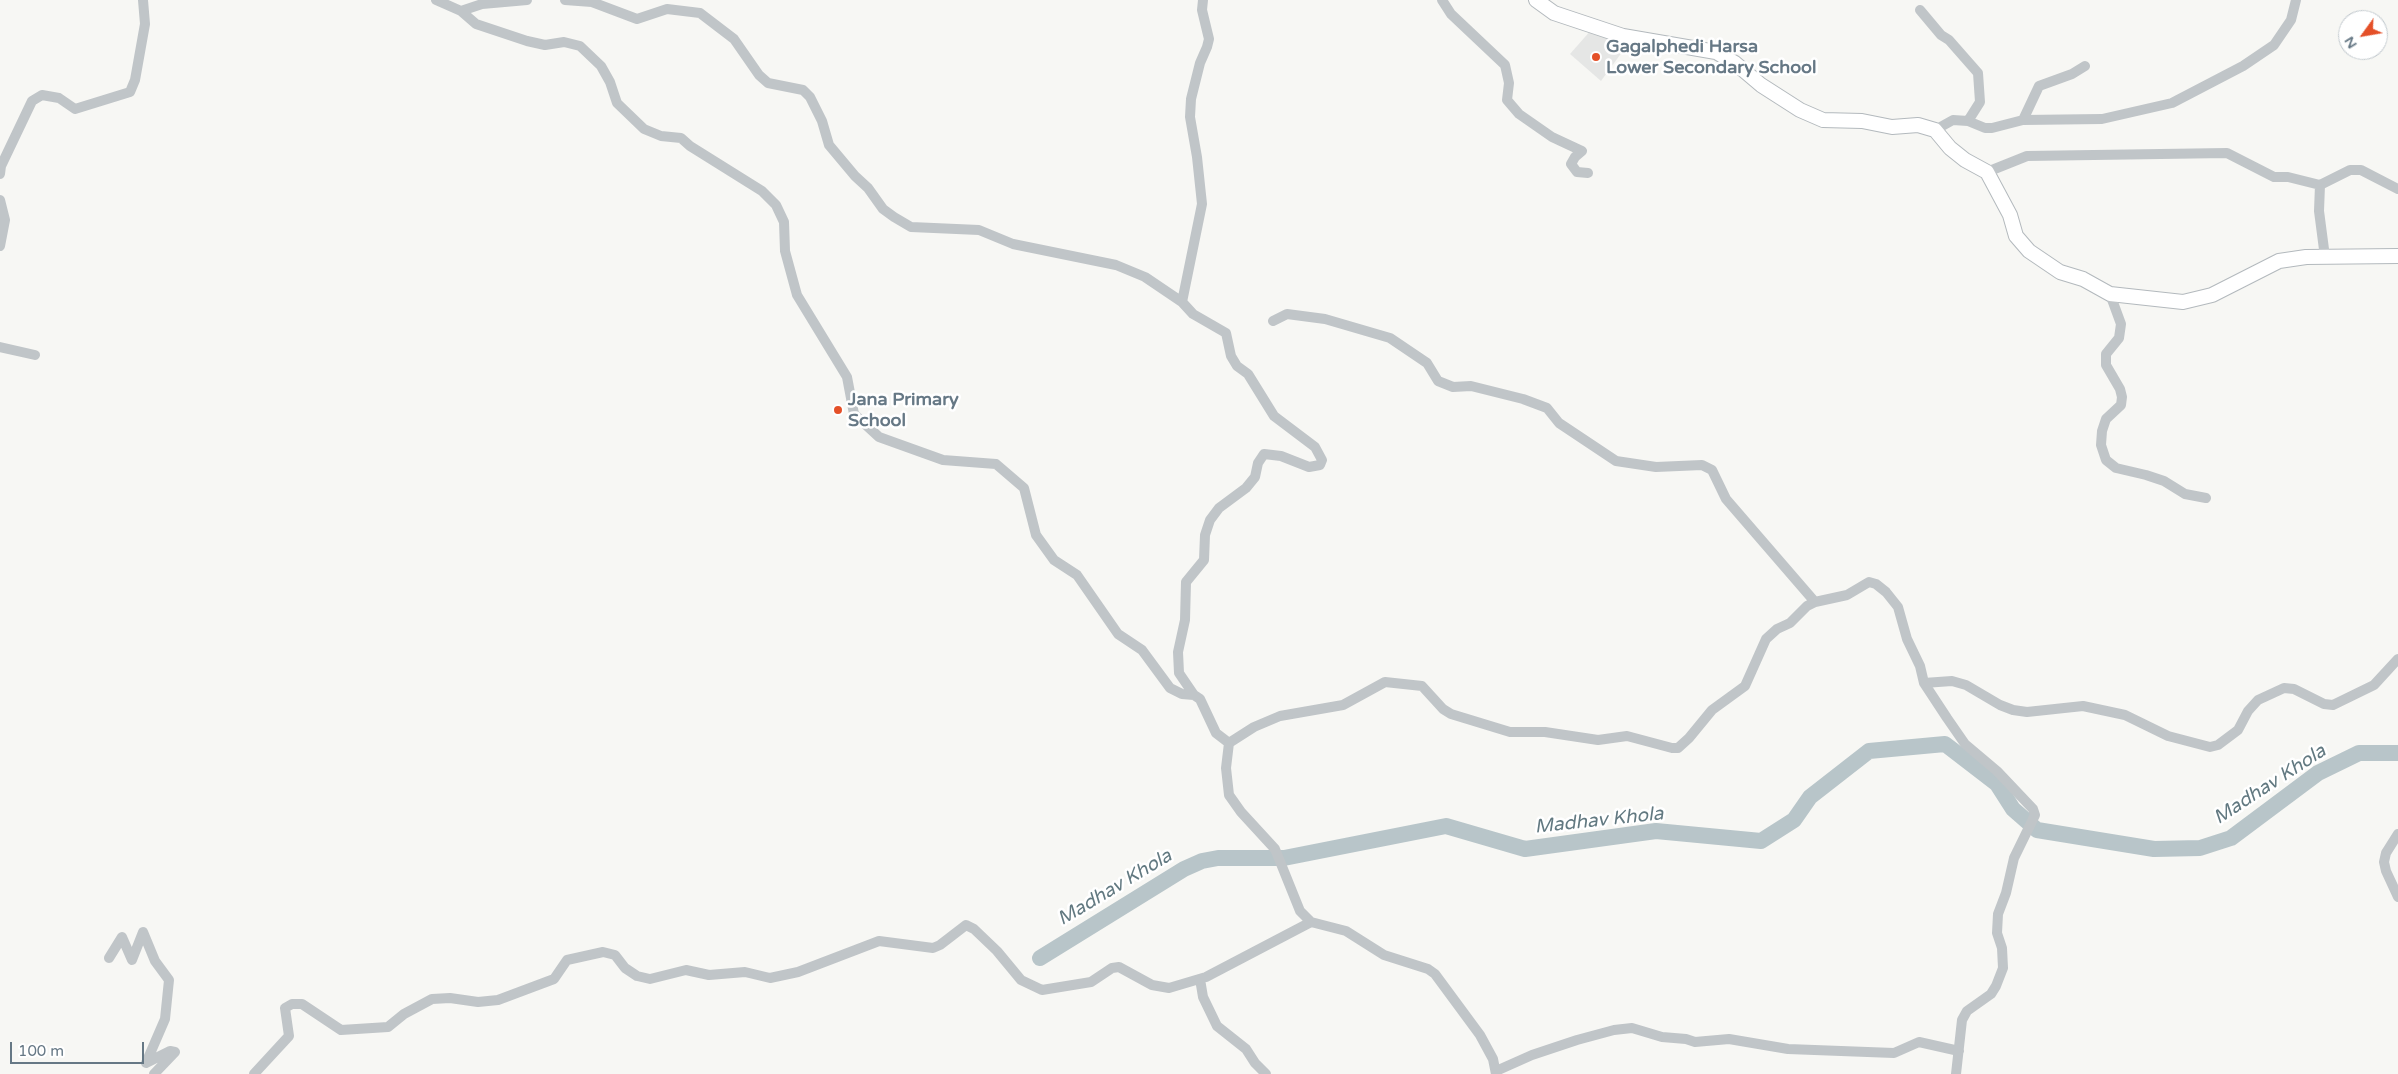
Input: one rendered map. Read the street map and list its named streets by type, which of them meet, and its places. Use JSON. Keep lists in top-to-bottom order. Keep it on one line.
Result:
{"water":["Madhav Khola"],"places":["Gagalphedi Harsa Lower Secondary School","Jana Primary School"],"scale_bar":"100 m","north":"bottom left"}
